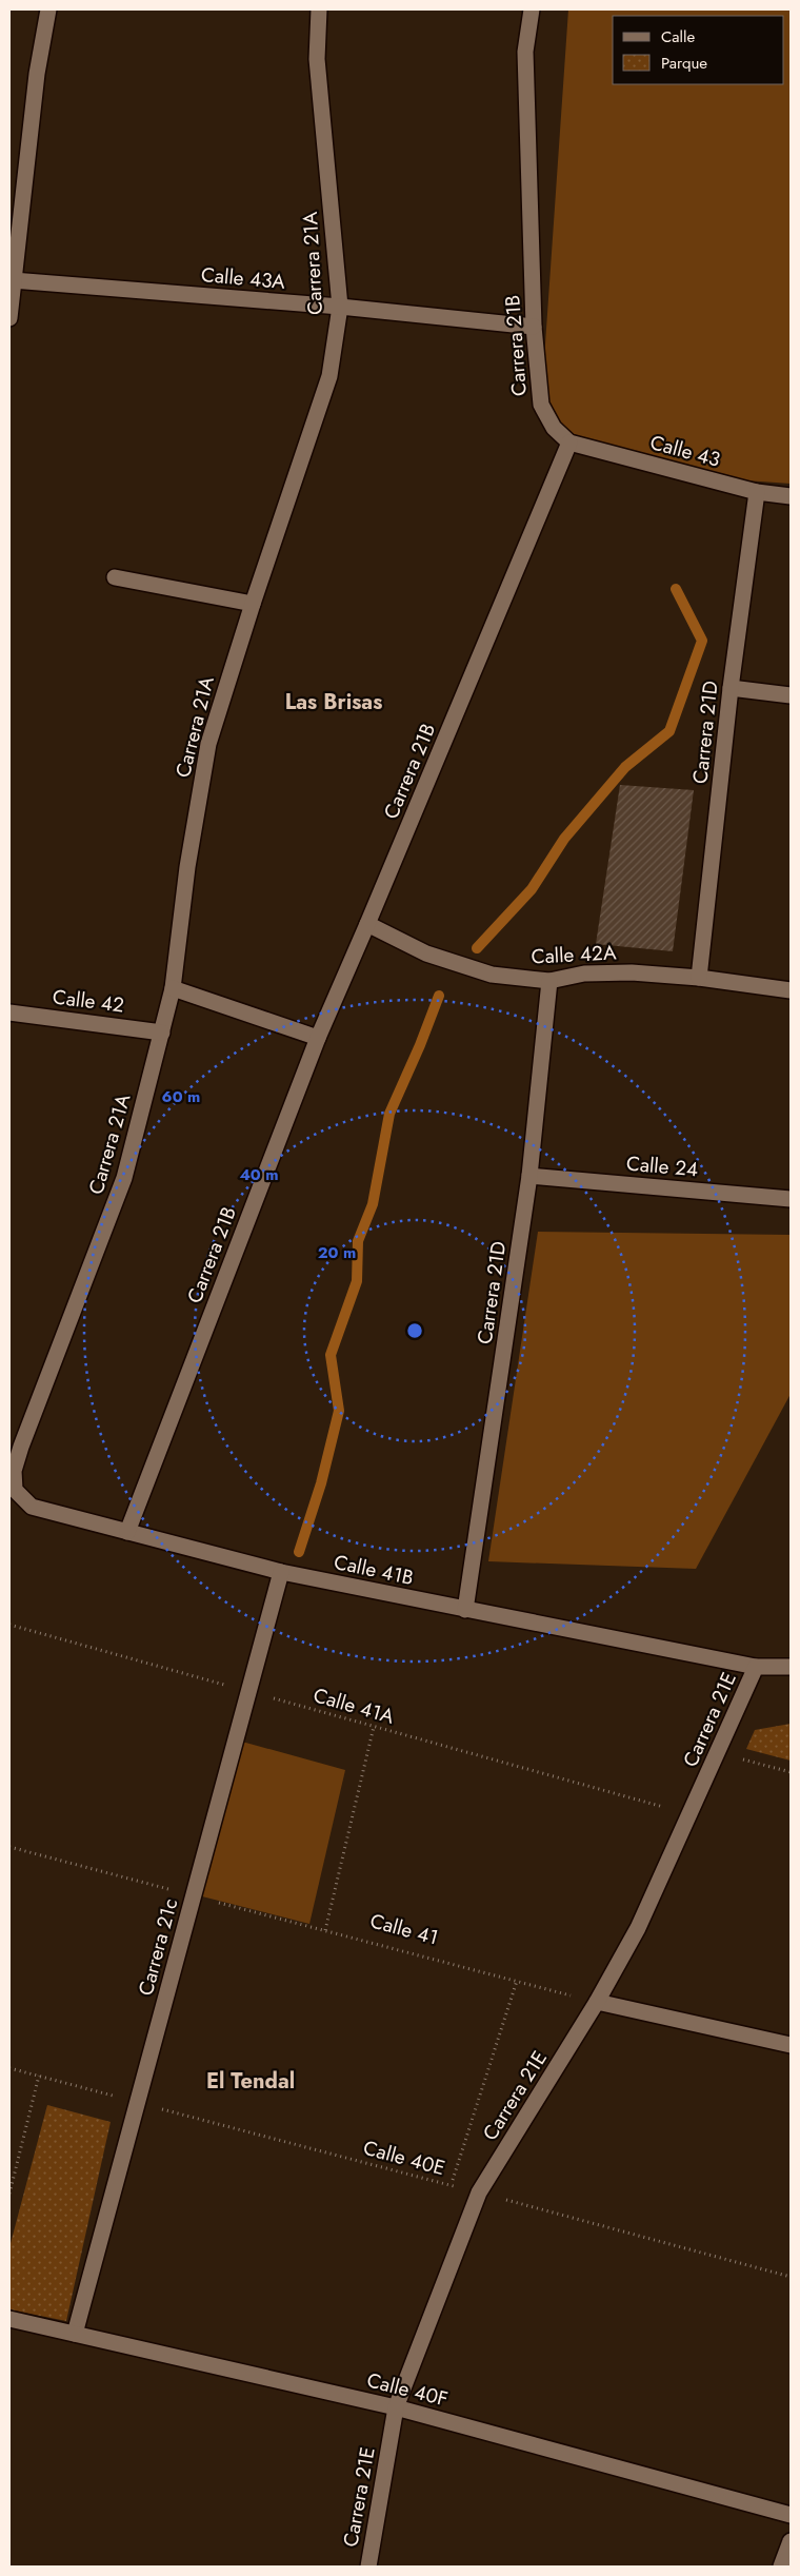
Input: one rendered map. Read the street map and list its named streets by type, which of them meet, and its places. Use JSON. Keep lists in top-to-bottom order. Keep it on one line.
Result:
{"streets":{"street":["Carrera 21A","Calle 43A","Carrera 21B","Calle 43","Carrera 21D","Calle 42A","Calle 42","Calle 24","Calle 41B","Carrera 21E","Carrera 21c","Calle 40F"],"path":["Calle 41A","Calle 41","Calle 40E"]},"crossings":[["Carrera 21A","Calle 43A"],["Carrera 21A","Calle 42"],["Carrera 21A","Calle 41B"],["Calle 43A","Carrera 21B"],["Carrera 21B","Calle 43"],["Carrera 21B","Calle 42A"],["Carrera 21B","Calle 41B"],["Calle 43","Carrera 21D"],["Carrera 21D","Calle 42A"],["Carrera 21D","Calle 24"],["Carrera 21D","Calle 41B"],["Calle 41B","Carrera 21E"],["Calle 41B","Carrera 21c"],["Calle 41A","Carrera 21E"],["Calle 41A","Carrera 21c"],["Carrera 21E","Calle 41"],["Carrera 21E","Calle 40E"],["Carrera 21E","Calle 40F"],["Calle 41","Carrera 21c"],["Carrera 21c","Calle 40E"],["Carrera 21c","Calle 40F"]],"districts":["Las Brisas","El Tendal"],"legend":["Calle","Parque"],"rings":["60 m","40 m","20 m"]}
